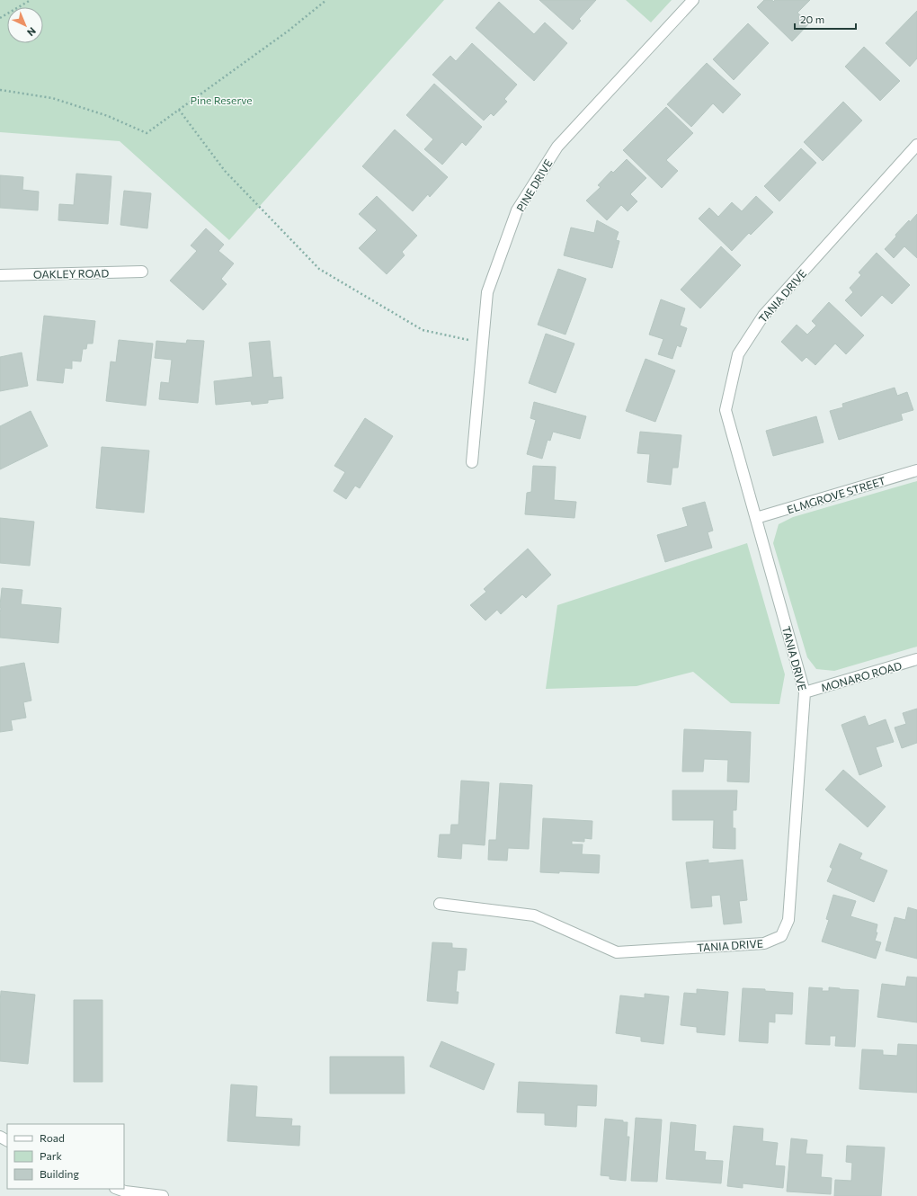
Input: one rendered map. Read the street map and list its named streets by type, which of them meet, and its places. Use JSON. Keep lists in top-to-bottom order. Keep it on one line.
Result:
{"streets":{"street":["PINE DRIVE","OAKLEY ROAD","TANIA DRIVE","ELMGROVE STREET","MONARO ROAD"]},"crossings":[["TANIA DRIVE","ELMGROVE STREET"],["TANIA DRIVE","MONARO ROAD"]],"parks":["Pine Reserve"],"legend":["Road","Park","Building"],"scale_bar":"20 m","north":"bottom right"}
